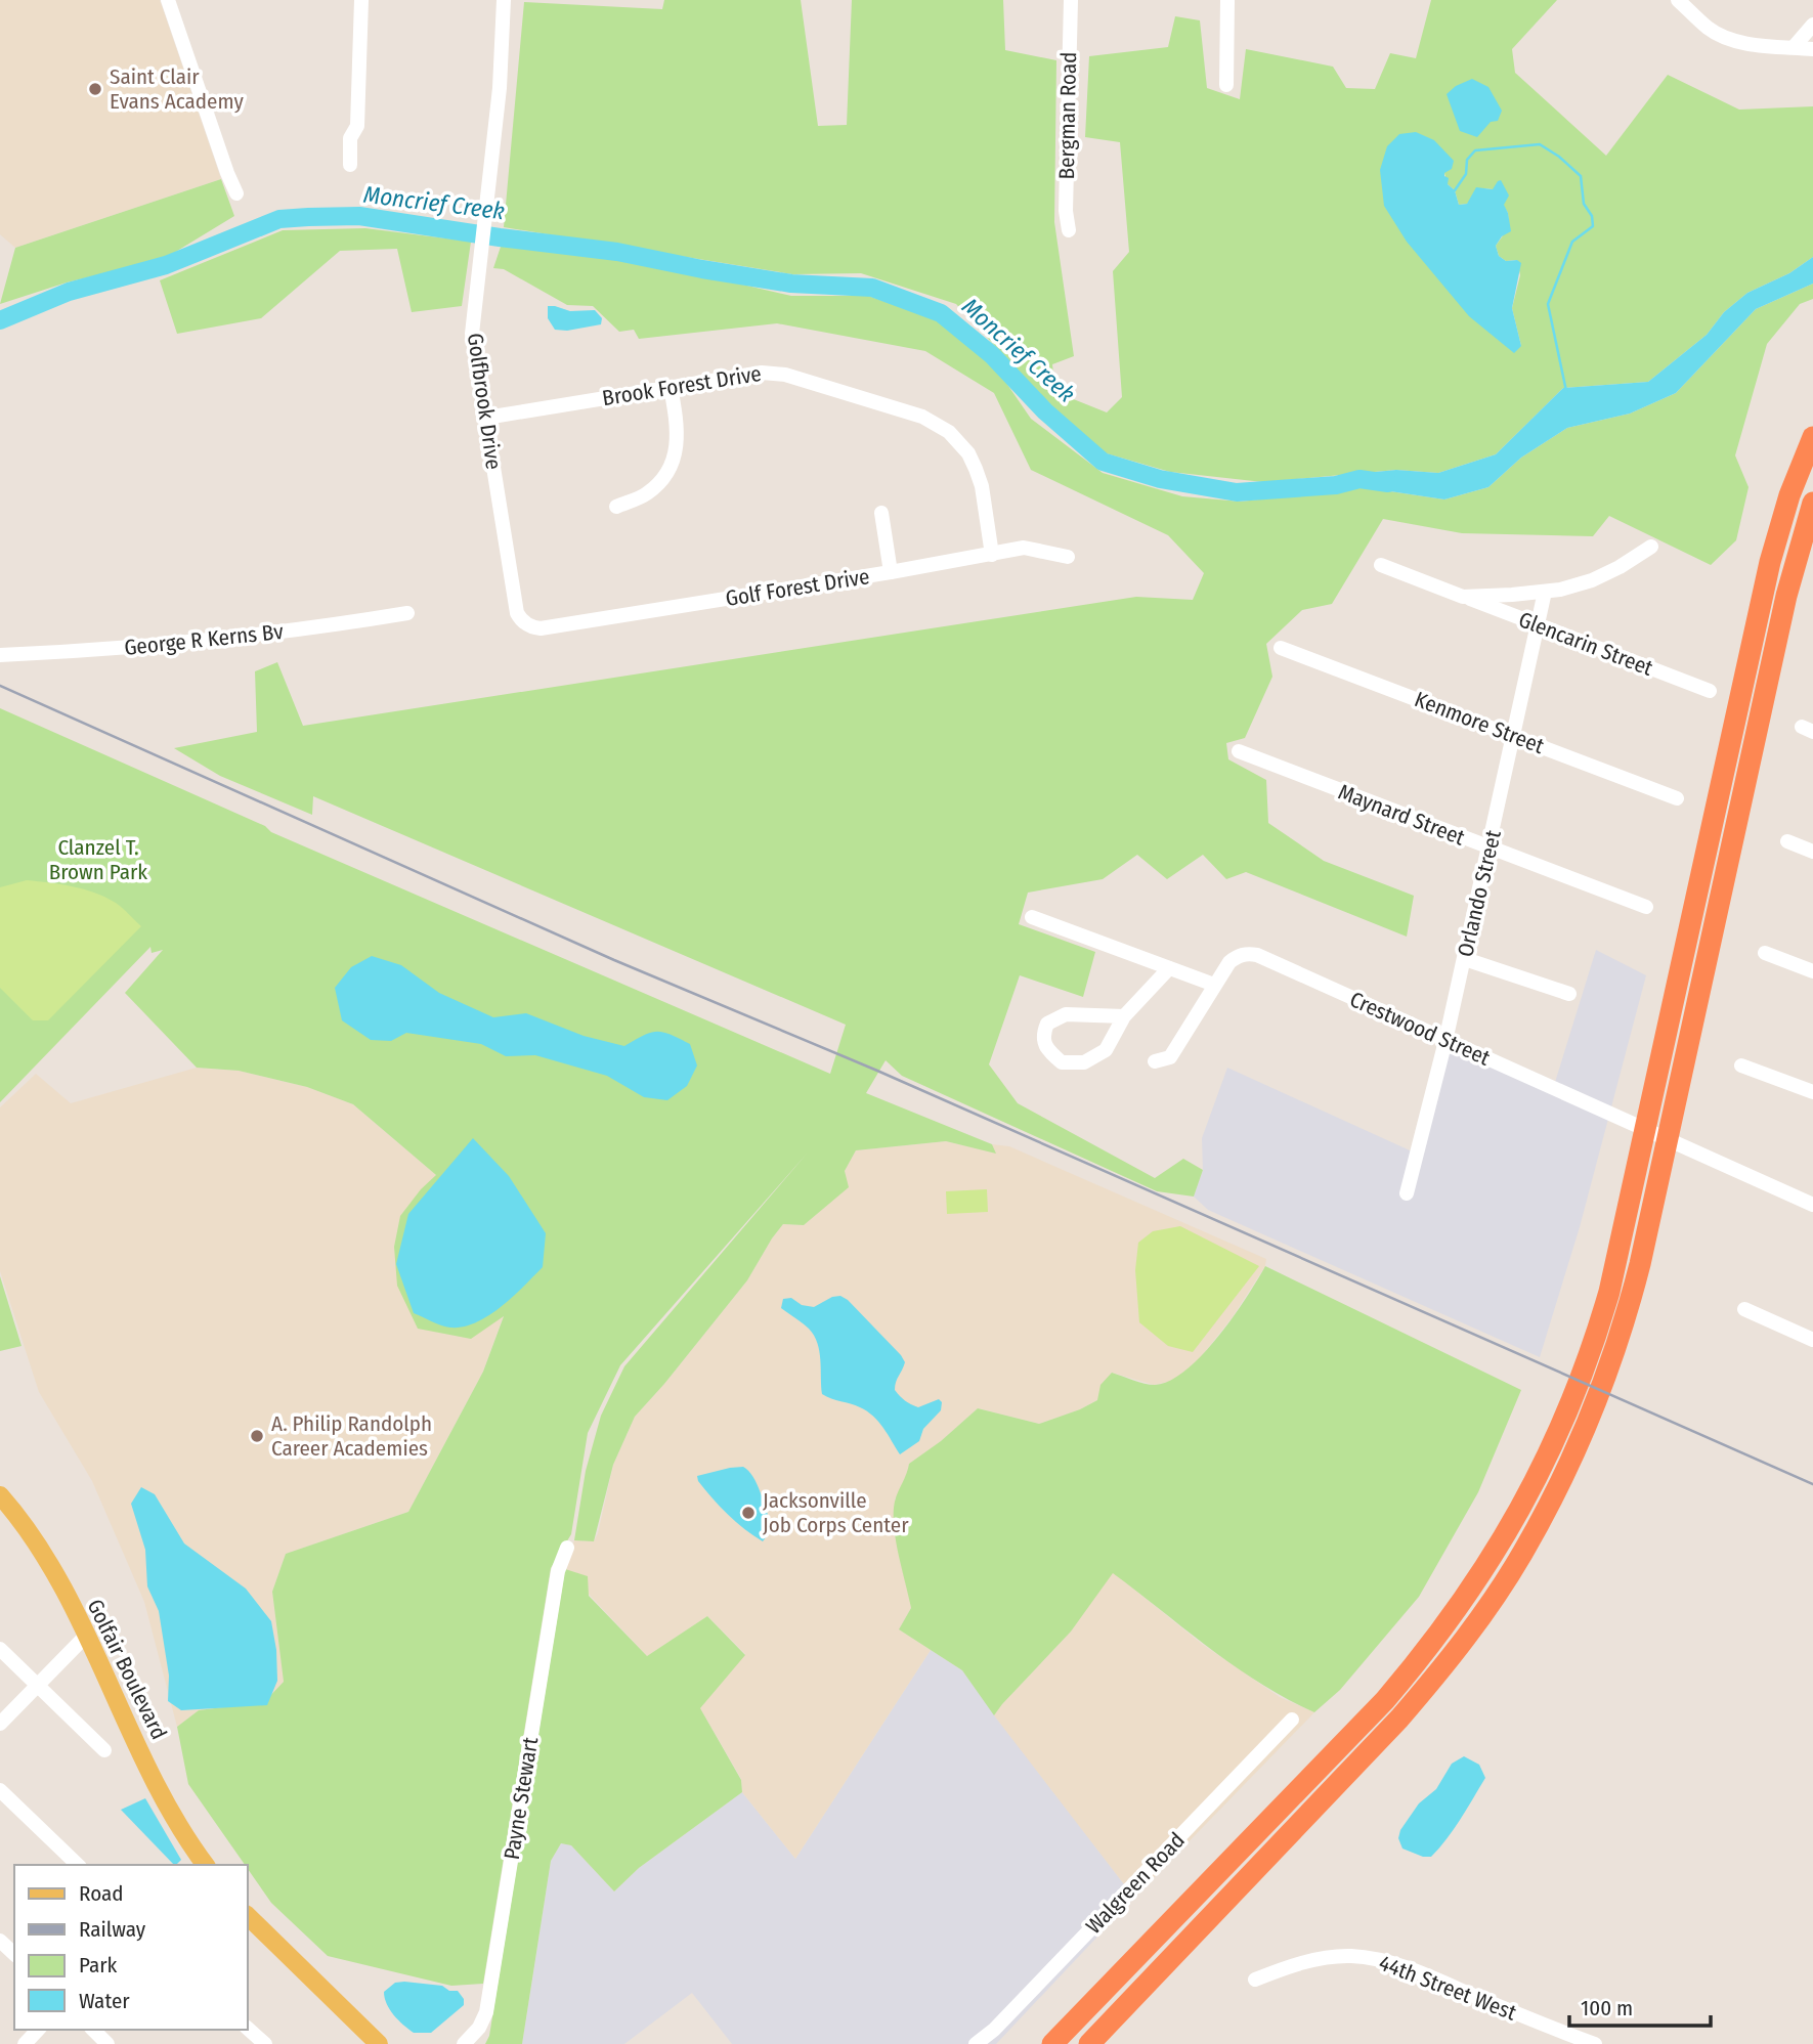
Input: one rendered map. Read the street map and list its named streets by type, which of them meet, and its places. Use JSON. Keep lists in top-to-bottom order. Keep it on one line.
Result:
{"streets":{"main road":["Golfair Boulevard"],"street":["Bergman Road","Brook Forest Drive","Golfbrook Drive","Golf Forest Drive","George R Kerns Bv","Glencarin Street","Kenmore Street","Maynard Street","Orlando Street","Crestwood Street","Payne Stewart","Walgreen Road","44th Street West"]},"crossings":[["Brook Forest Drive","Golfbrook Drive"],["Brook Forest Drive","Golf Forest Drive"],["Golfbrook Drive","Golf Forest Drive"],["Glencarin Street","Orlando Street"],["Kenmore Street","Orlando Street"],["Maynard Street","Orlando Street"],["Orlando Street","Crestwood Street"]],"water":["Moncrief Creek"],"parks":["Clanzel T. Brown Park"],"places":["Saint Clair Evans Academy","A. Philip Randolph Career Academies","Jacksonville Job Corps Center"],"legend":["Road","Railway","Park","Water"],"scale_bar":"100 m"}
